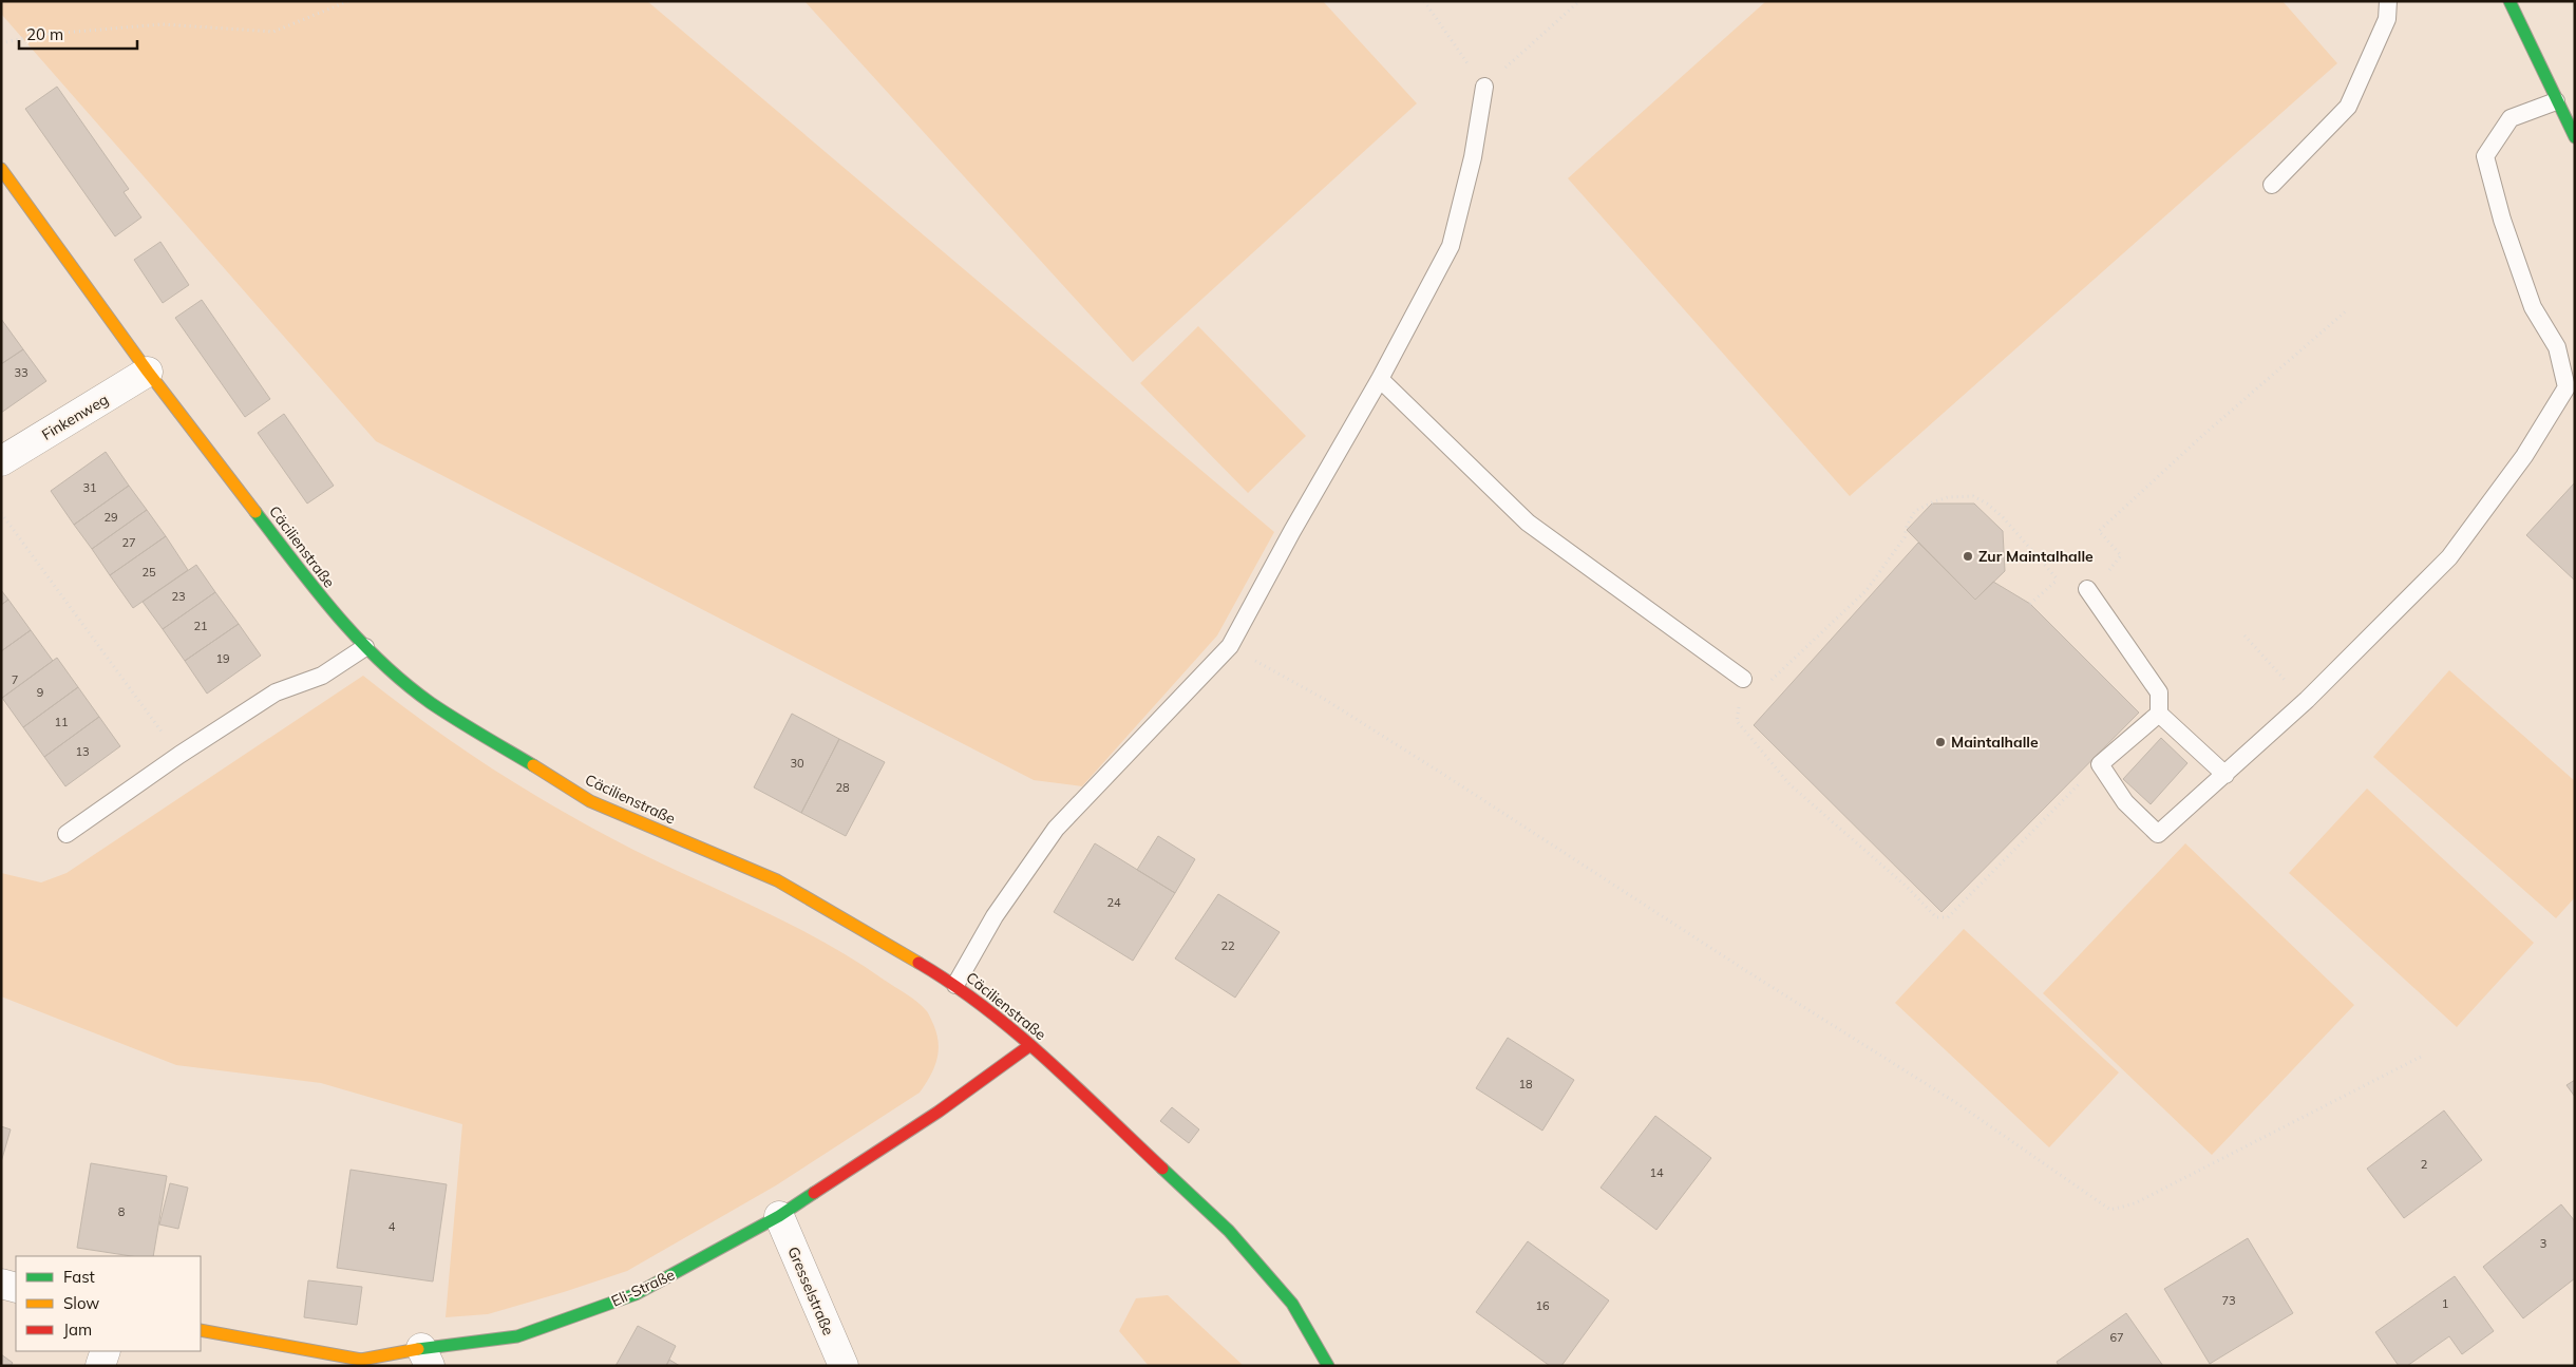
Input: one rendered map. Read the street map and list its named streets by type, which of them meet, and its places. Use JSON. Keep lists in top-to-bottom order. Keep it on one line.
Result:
{"streets":{"street":["Finkenweg","Cäcilienstraße","Eli-Straße","Gresselstraße"]},"crossings":[["Finkenweg","Cäcilienstraße"],["Cäcilienstraße","Eli-Straße"],["Eli-Straße","Gresselstraße"]],"places":["Zur Maintalhalle","Maintalhalle"],"house_numbers":["33","31","29","27","25","23","21","19","7","9","11","13","30","28","24","22","18","2","14","8","4","3","73","1","16","67"],"legend":["Fast","Slow","Jam"],"scale_bar":"20 m"}
